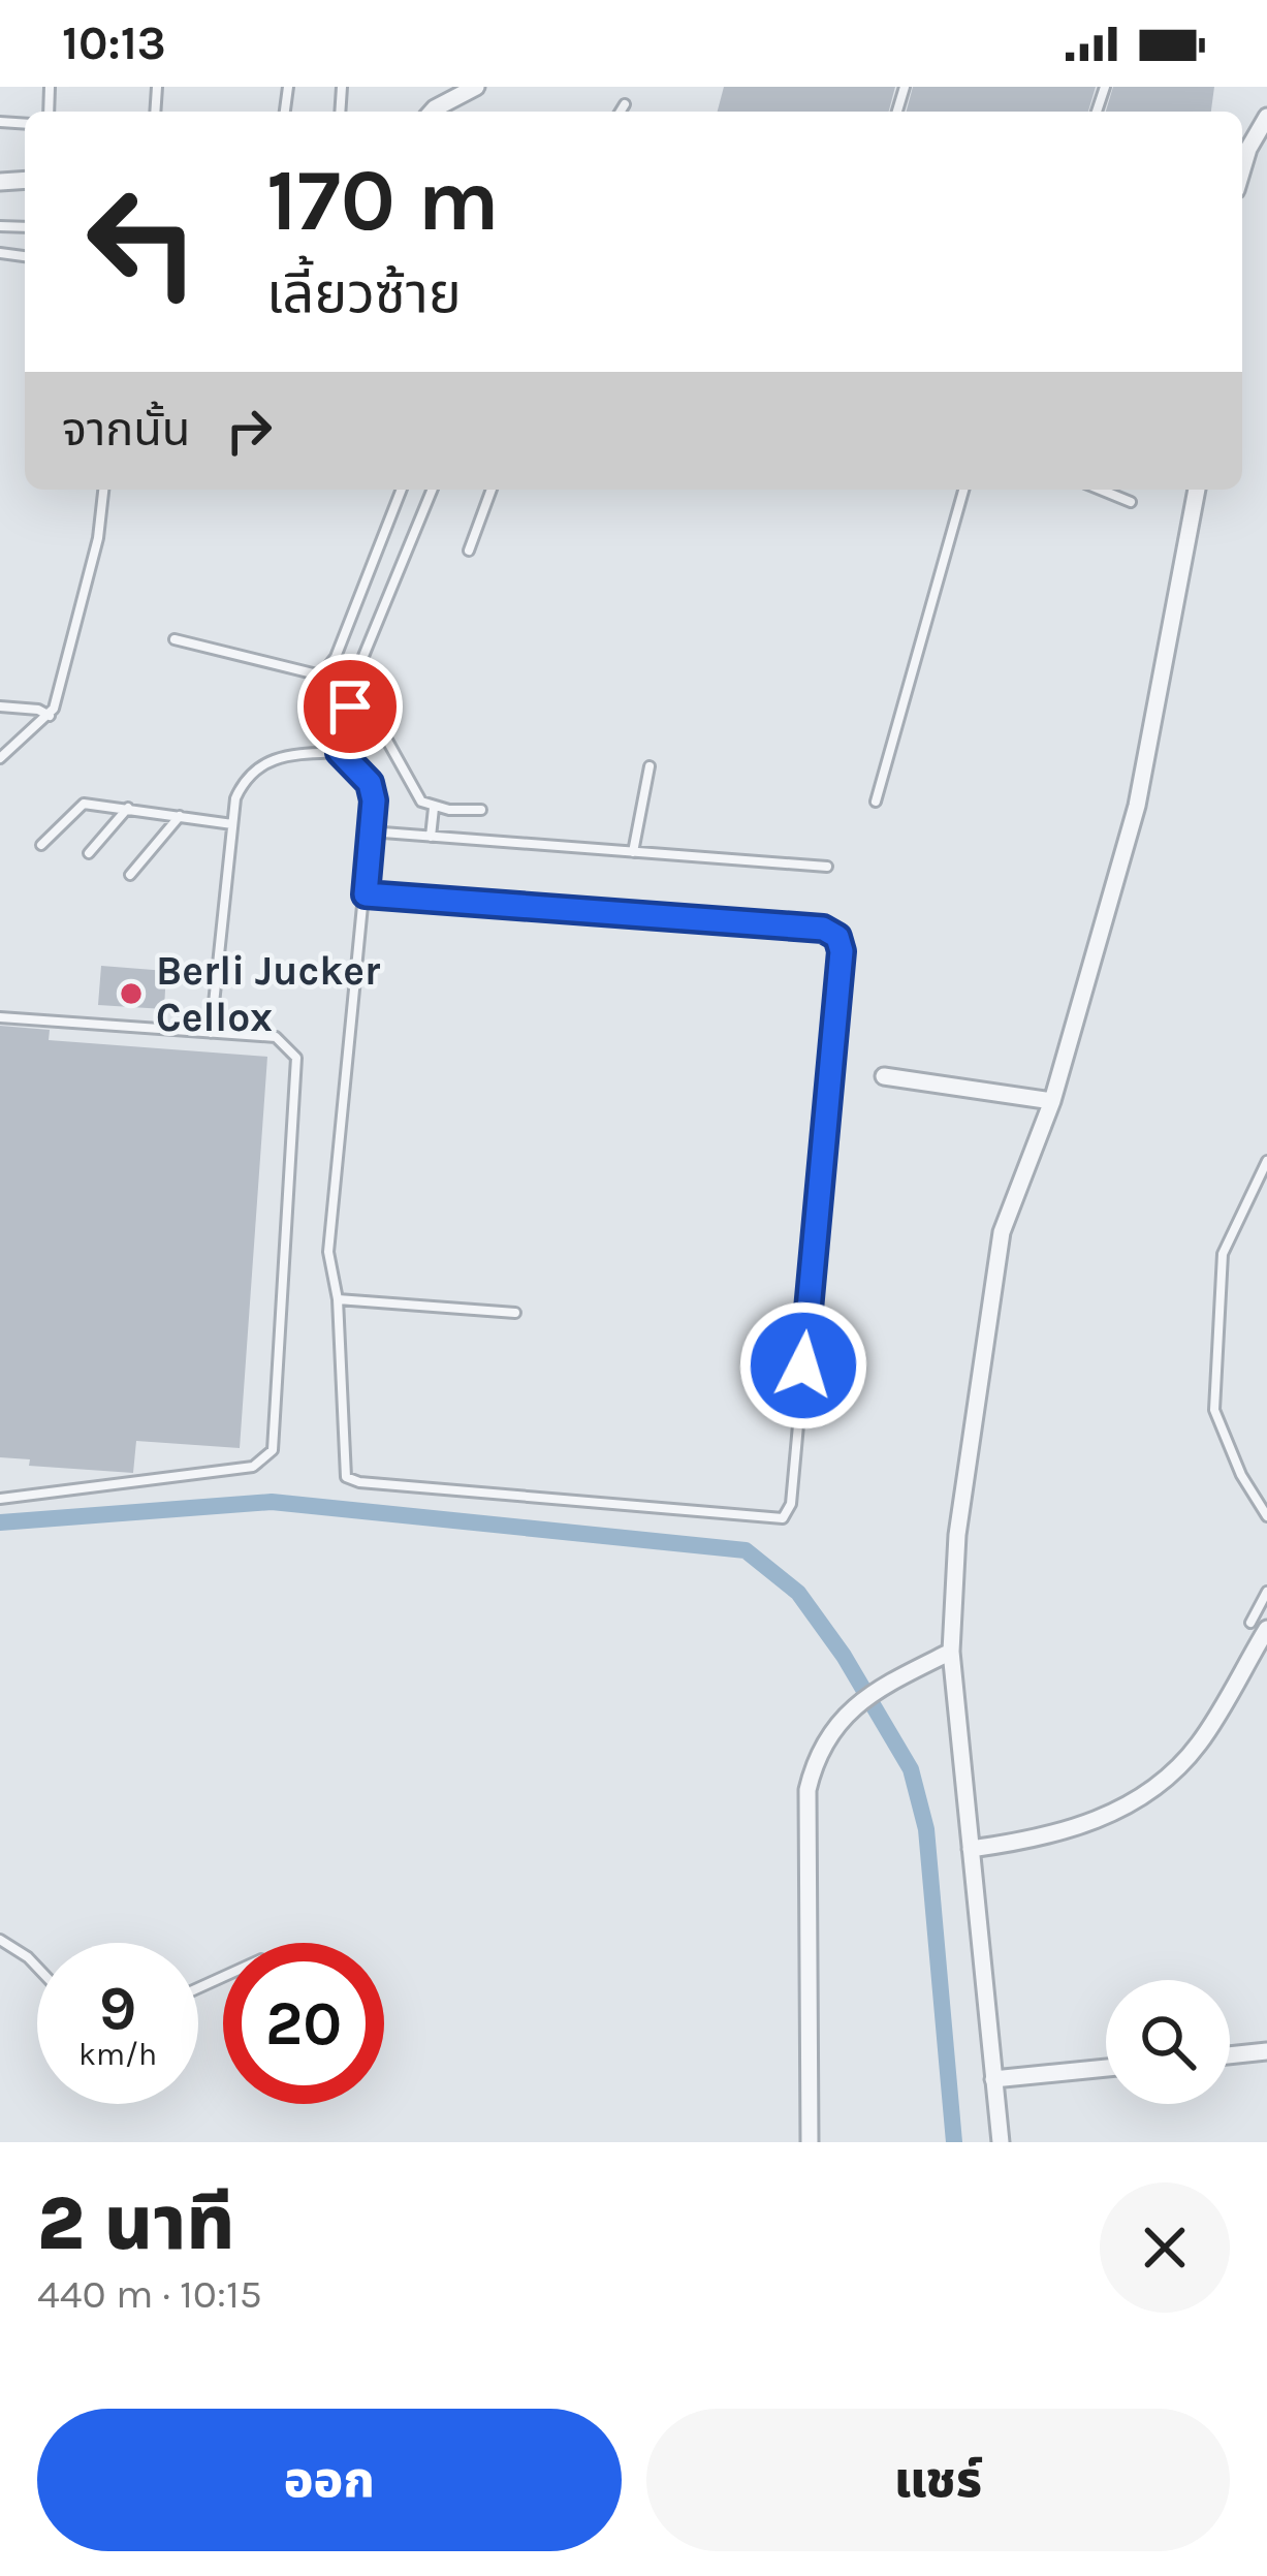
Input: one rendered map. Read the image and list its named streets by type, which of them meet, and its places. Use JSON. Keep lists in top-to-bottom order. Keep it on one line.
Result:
{"places":["Berli Jucker Cellox"],"page":{"status":"10:13","turn":["170 m","เลี้ยวซ้าย"],"then":"จากนั้น","speed":"9 km/h","limit":"20","heading":["2 นาที","440 m · 10:15"],"buttons":["ออก","แชร์"]}}
